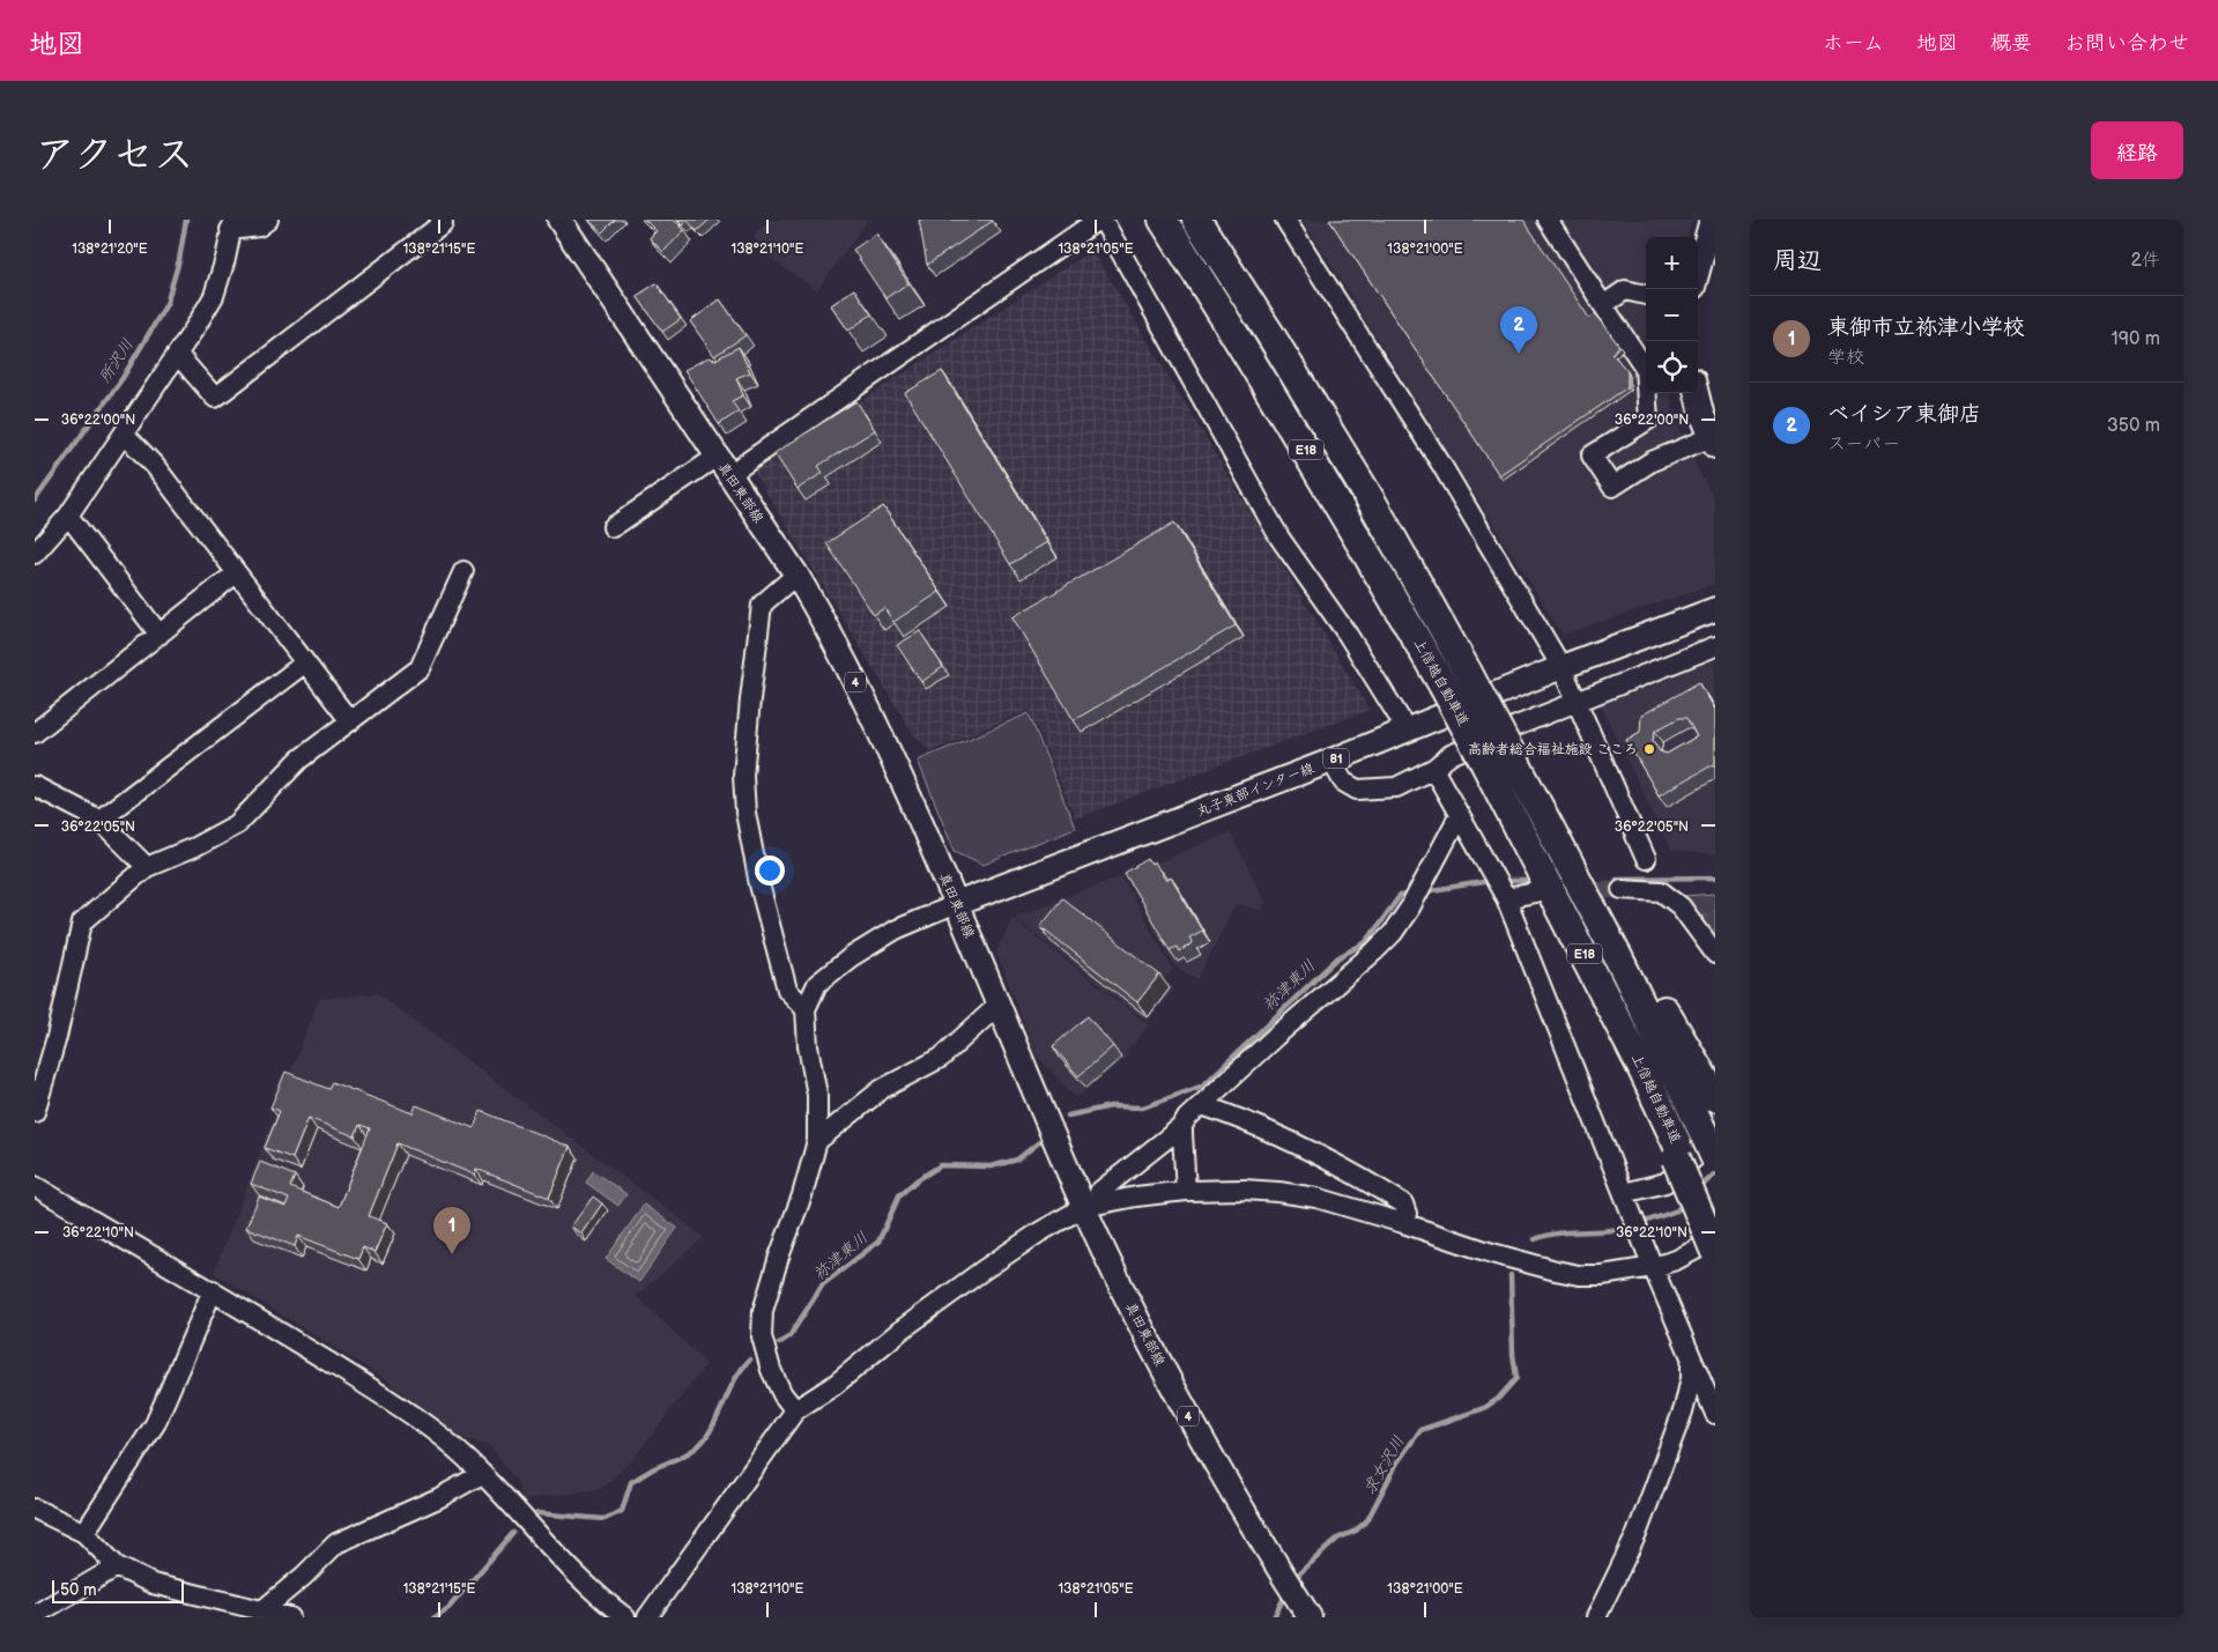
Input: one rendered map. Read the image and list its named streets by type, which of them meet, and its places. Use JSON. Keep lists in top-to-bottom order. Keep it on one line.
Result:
{"streets":{"highway":["E18","上信越自動車道"],"main road":["真田東部線","4","81","丸子東部インター線"]},"crossings":[["真田東部線","丸子東部インター線"]],"water":["所沢川","祢津東川","求女沢川"],"places":["高齢者総合福祉施設 こころ"],"scale_bar":"50 m","page":{"header":"地図","nav":["ホーム","地図","概要","お問い合わせ"],"title":"アクセス","buttons":"経路","heading":["周辺","2件"],"map_buttons":["+","−"],"list":[{"mark":"1","name":"東御市立祢津小学校","note":"学校","value":"190 m"},{"mark":"2","name":"ベイシア東御店","note":"スーパー","value":"350 m"}],"pins":["2","1"],"scale":"50 m"},"coordinates":["138°21'20\"E","138°21'15\"E","138°21'10\"E","138°21'05\"E","138°21'00\"E","36°22'00\"N","36°22'05\"N","36°22'10\"N"]}
